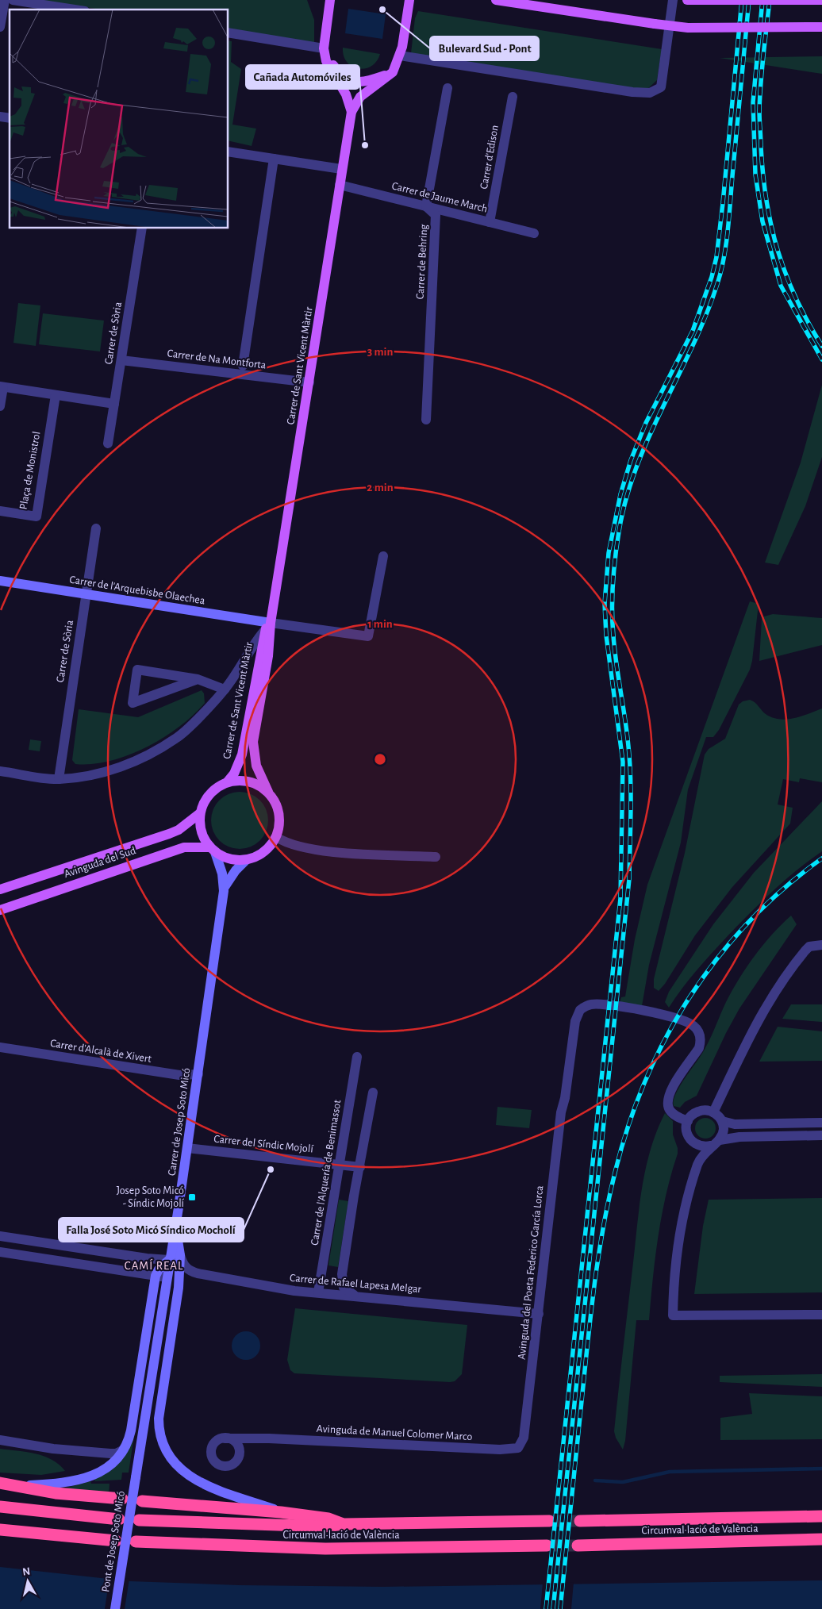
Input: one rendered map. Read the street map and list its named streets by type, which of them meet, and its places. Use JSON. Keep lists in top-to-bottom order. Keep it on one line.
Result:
{"streets":{"highway":["Circumval·lació de València"],"main road":["Carrer de Sant Vicent Màrtir","Avinguda del Sud"],"street":["Carrer d'Edison","Carrer de Jaume March","Carrer de Behring","Carrer de Sòria","Carrer de Na Montforta","Plaça de Monistrol","Carrer de l'Arquebisbe Olaechea","Carrer d'Alcalà de Xivert","Carrer de Josep Soto Micó","Carrer del Síndic Mojolí","Carrer de l'Alquería de Benimassot","Avinguda del Poeta Federico García Lorca","Carrer de Rafael Lapesa Melgar","Avinguda de Manuel Colomer Marco","Pont de Josep Soto Micó"]},"crossings":[["Carrer d'Edison","Carrer de Jaume March"],["Carrer de Jaume March","Carrer de Behring"],["Carrer de Jaume March","Carrer de Sant Vicent Màrtir"],["Carrer de Sòria","Carrer de Na Montforta"],["Carrer de Sòria","Carrer de l'Arquebisbe Olaechea"],["Carrer de Na Montforta","Carrer de Sant Vicent Màrtir"],["Carrer de Sant Vicent Màrtir","Carrer de l'Arquebisbe Olaechea"],["Carrer de Sant Vicent Màrtir","Avinguda del Sud"],["Carrer de Sant Vicent Màrtir","Carrer de Josep Soto Micó"],["Avinguda del Sud","Carrer de Josep Soto Micó"],["Carrer d'Alcalà de Xivert","Carrer de Josep Soto Micó"],["Carrer de Josep Soto Micó","Carrer del Síndic Mojolí"],["Carrer de Josep Soto Micó","Pont de Josep Soto Micó"],["Carrer del Síndic Mojolí","Carrer de l'Alquería de Benimassot"],["Carrer de l'Alquería de Benimassot","Carrer de Rafael Lapesa Melgar"],["Avinguda del Poeta Federico García Lorca","Carrer de Rafael Lapesa Melgar"],["Avinguda del Poeta Federico García Lorca","Avinguda de Manuel Colomer Marco"]],"districts":["CAMÍ REAL"],"places":{"other":["Bulevard Sud - Pont","Cañada Automóviles","Falla José Soto Micó Síndico Mocholí"],"transit":["Josep Soto Micó - Síndic Mojolí"]},"north":"top","rings":["3 min","2 min","1 min"]}
